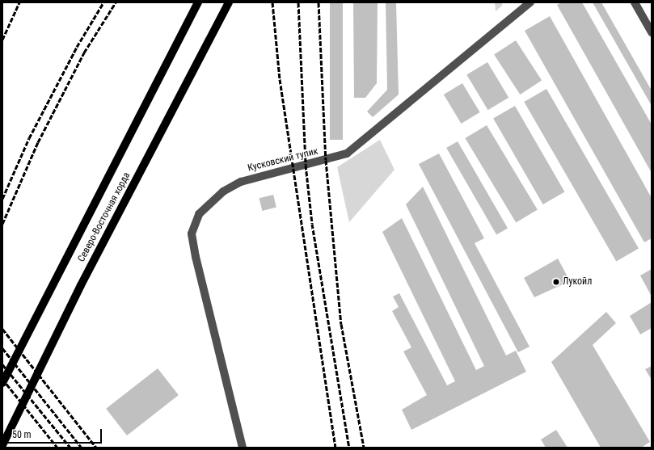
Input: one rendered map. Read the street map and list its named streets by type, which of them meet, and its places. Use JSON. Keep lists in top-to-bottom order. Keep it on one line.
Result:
{"streets":{"main road":["Северо-Восточная хорда"],"street":["Кусковский тупик"]},"places":["Лукойл"],"scale_bar":"50 m"}
